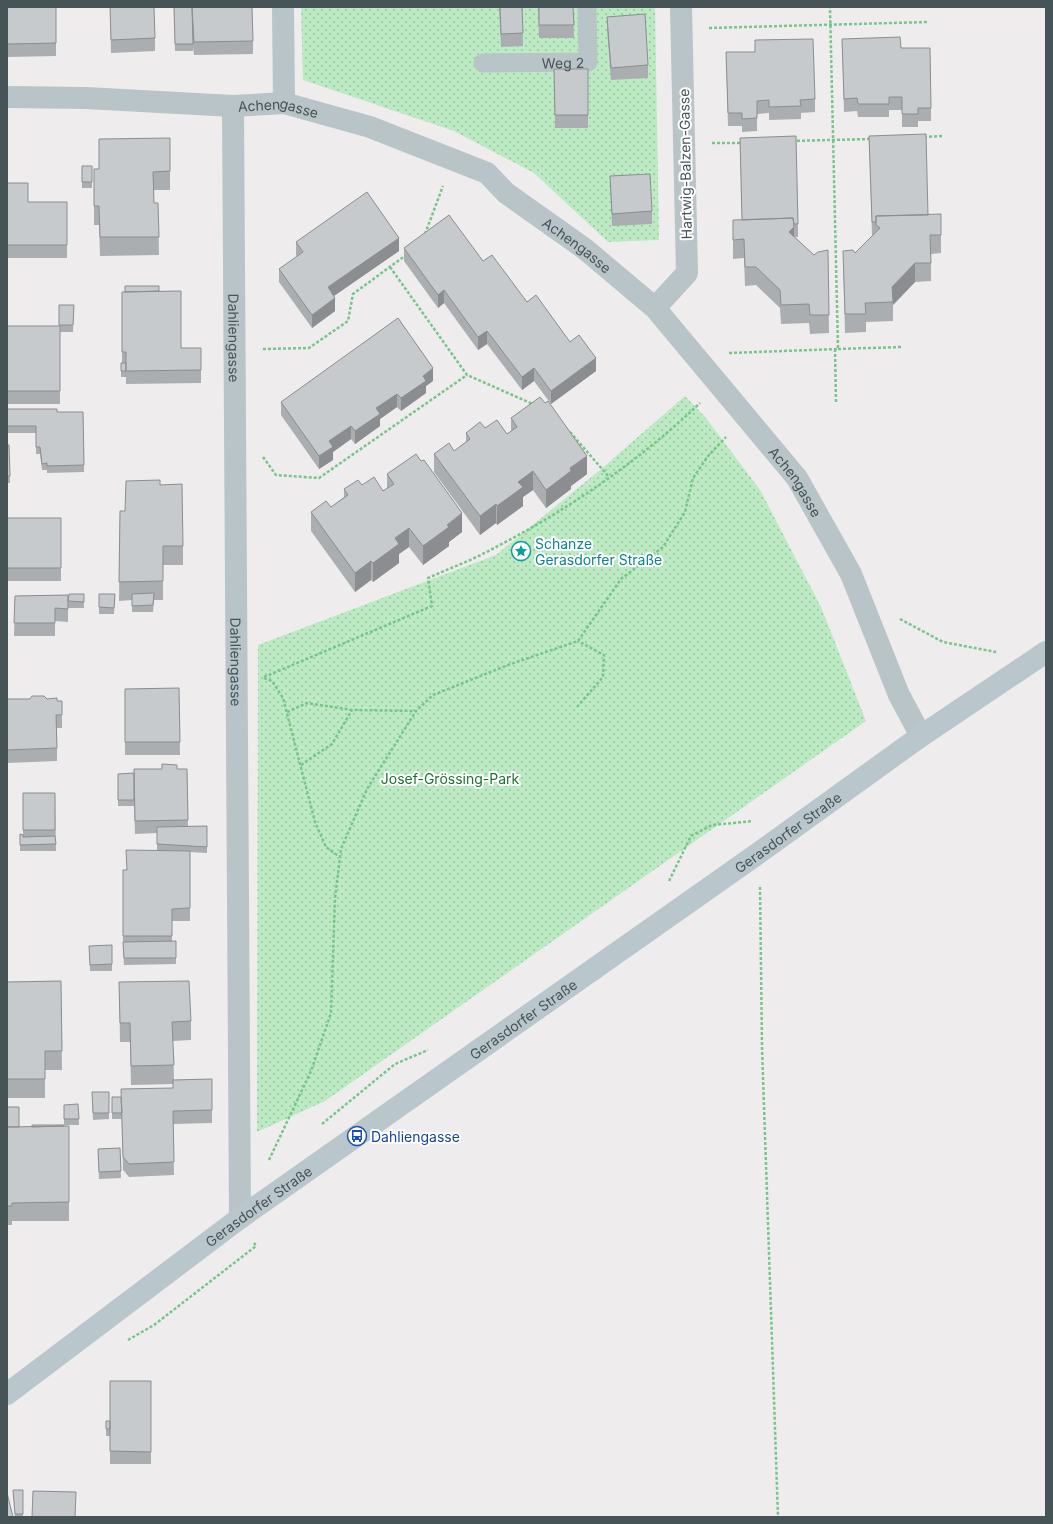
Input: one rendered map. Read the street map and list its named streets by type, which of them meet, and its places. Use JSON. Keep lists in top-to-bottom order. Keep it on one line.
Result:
{"streets":{"main road":["Gerasdorfer Straße"],"street":["Achengasse","Hartwig-Balzen-Gasse","Dahliengasse"],"lane":["Weg 2"]},"crossings":[["Achengasse","Hartwig-Balzen-Gasse"],["Achengasse","Dahliengasse"],["Achengasse","Gerasdorfer Straße"],["Dahliengasse","Gerasdorfer Straße"]],"parks":["Josef-Grössing-Park"],"places":{"place":["Schanze Gerasdorfer Straße"],"bus stop":["Dahliengasse"]}}
